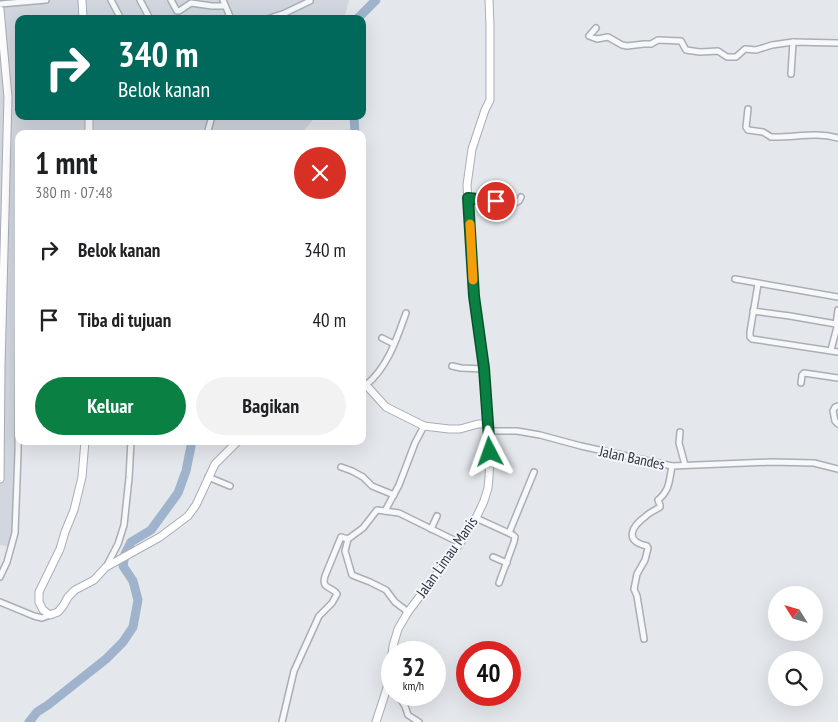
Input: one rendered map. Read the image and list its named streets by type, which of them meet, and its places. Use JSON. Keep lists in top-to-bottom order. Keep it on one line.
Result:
{"streets":{"street":["Jalan Bandes","Jalan Limau Manis"]},"crossings":[["Jalan Bandes","Jalan Limau Manis"]],"north":"top left","page":{"turn":["340 m","Belok kanan"],"heading":["1 mnt","380 m · 07:48"],"list":[{"name":"Belok kanan","value":"340 m"},{"name":"Tiba di tujuan","value":"40 m"}],"buttons":["Keluar","Bagikan"],"speed":"32 km/h","limit":"40"}}
